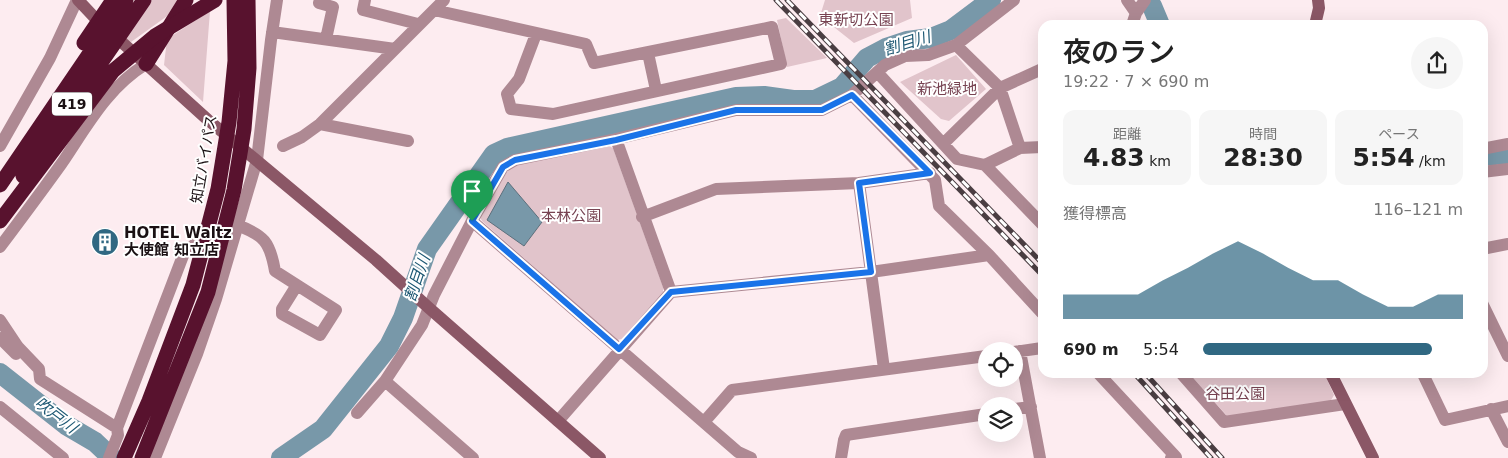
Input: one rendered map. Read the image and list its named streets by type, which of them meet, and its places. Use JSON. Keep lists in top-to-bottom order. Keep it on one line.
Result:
{"streets":{"highway":["419","知立バイパス"]},"water":["割目川","吹戸川"],"parks":["東新切公園","新池緑地","本林公園","谷田公園"],"places":{"building":["HOTEL Waltz 大使館 知立店"]},"page":{"heading":["夜のラン","19:22 · 7 × 690 m"],"stats":[["距離","4.83 km"],["時間","28:30"],["ペース","5:54 /km"]],"chart":["獲得標高","116–121 m"],"list":[{"name":"690 m","note":"5:54"}]}}
